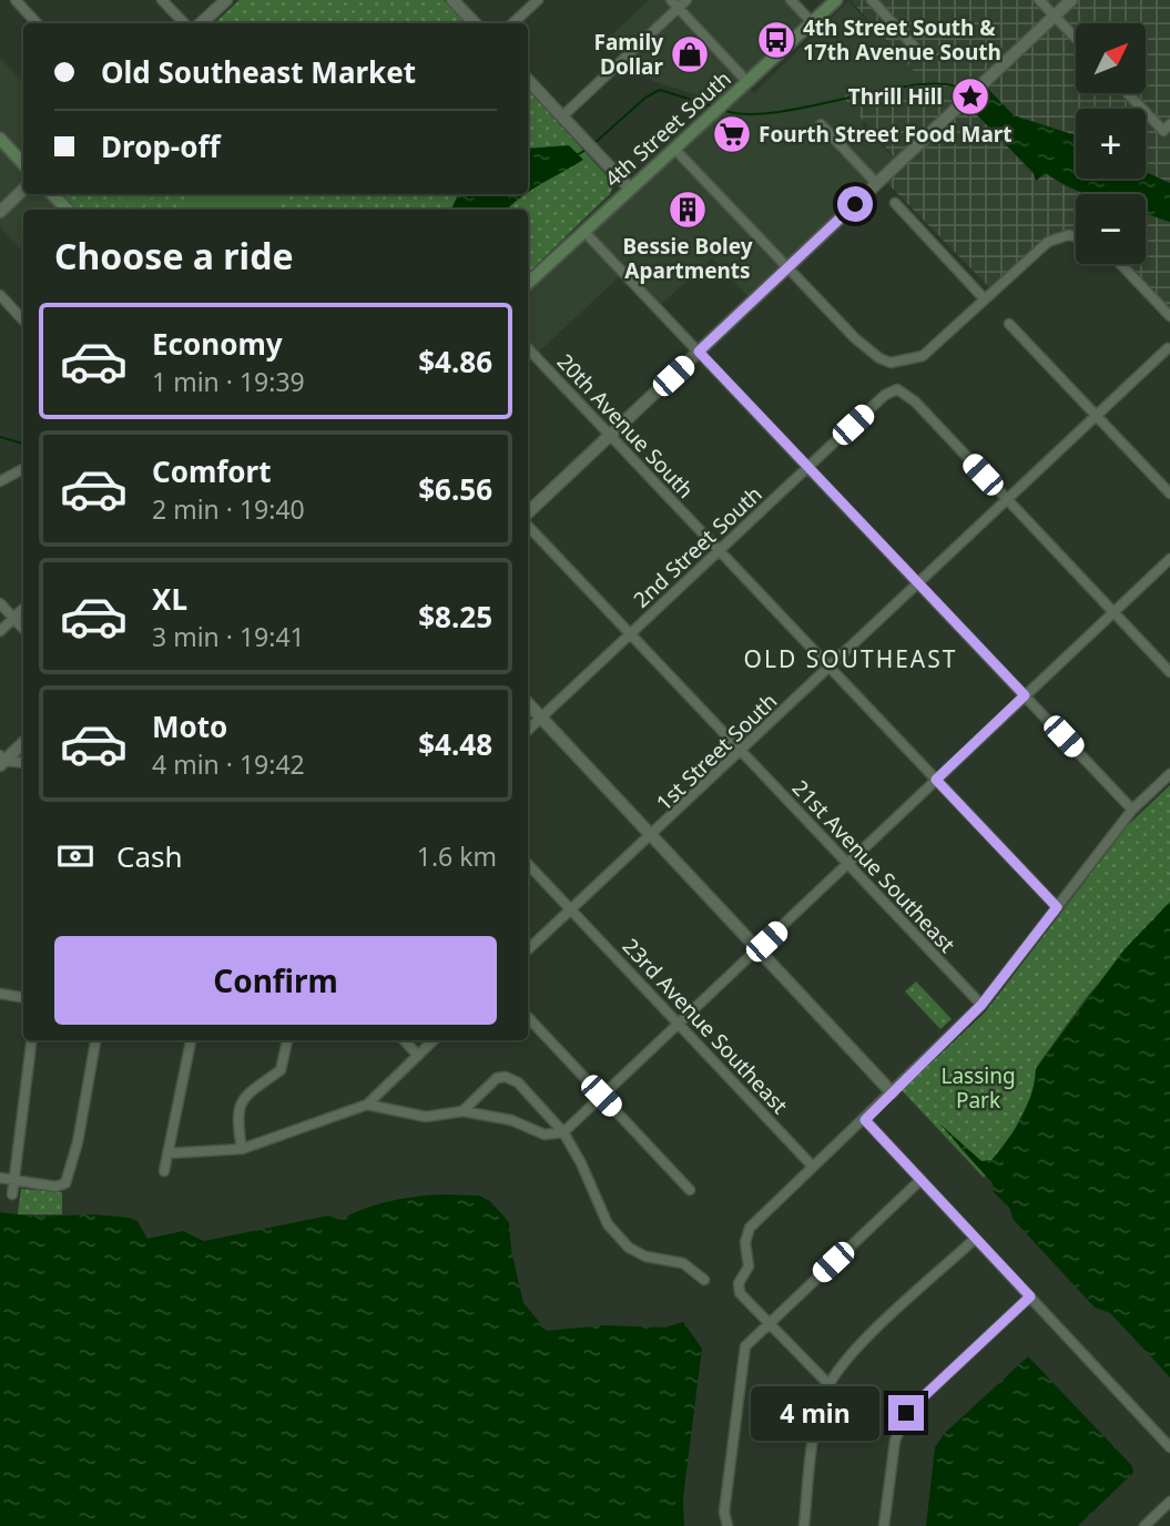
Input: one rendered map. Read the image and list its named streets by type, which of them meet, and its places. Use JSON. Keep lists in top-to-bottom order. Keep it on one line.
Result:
{"streets":{"main road":["4th Street South"],"street":["20th Avenue South","2nd Street South","1st Street South","21st Avenue Southeast","23rd Avenue Southeast"]},"crossings":[["20th Avenue South","2nd Street South"],["20th Avenue South","1st Street South"],["2nd Street South","1st Street South"],["2nd Street South","21st Avenue Southeast"],["1st Street South","21st Avenue Southeast"],["1st Street South","23rd Avenue Southeast"]],"districts":["OLD SOUTHEAST"],"parks":["Lassing Park"],"places":{"bus stop":["4th Street South & 17th Avenue South"],"shop":["Family Dollar"],"place":["Thrill Hill"],"supermarket":["Fourth Street Food Mart"],"building":["Bessie Boley Apartments"]},"north":"top right","page":{"map_buttons":["+","−"],"banner":["Old Southeast Market","Drop-off"],"heading":"Choose a ride","list":[{"name":"Economy","note":"1 min · 19:39","value":"$4.86"},{"name":"Comfort","note":"2 min · 19:40","value":"$6.56"},{"name":"XL","note":"3 min · 19:41","value":"$8.25"},{"name":"Moto","note":"4 min · 19:42","value":"$4.48"}],"pay":["Cash","1.6 km"],"buttons":"Confirm","bubble":"4 min"}}
